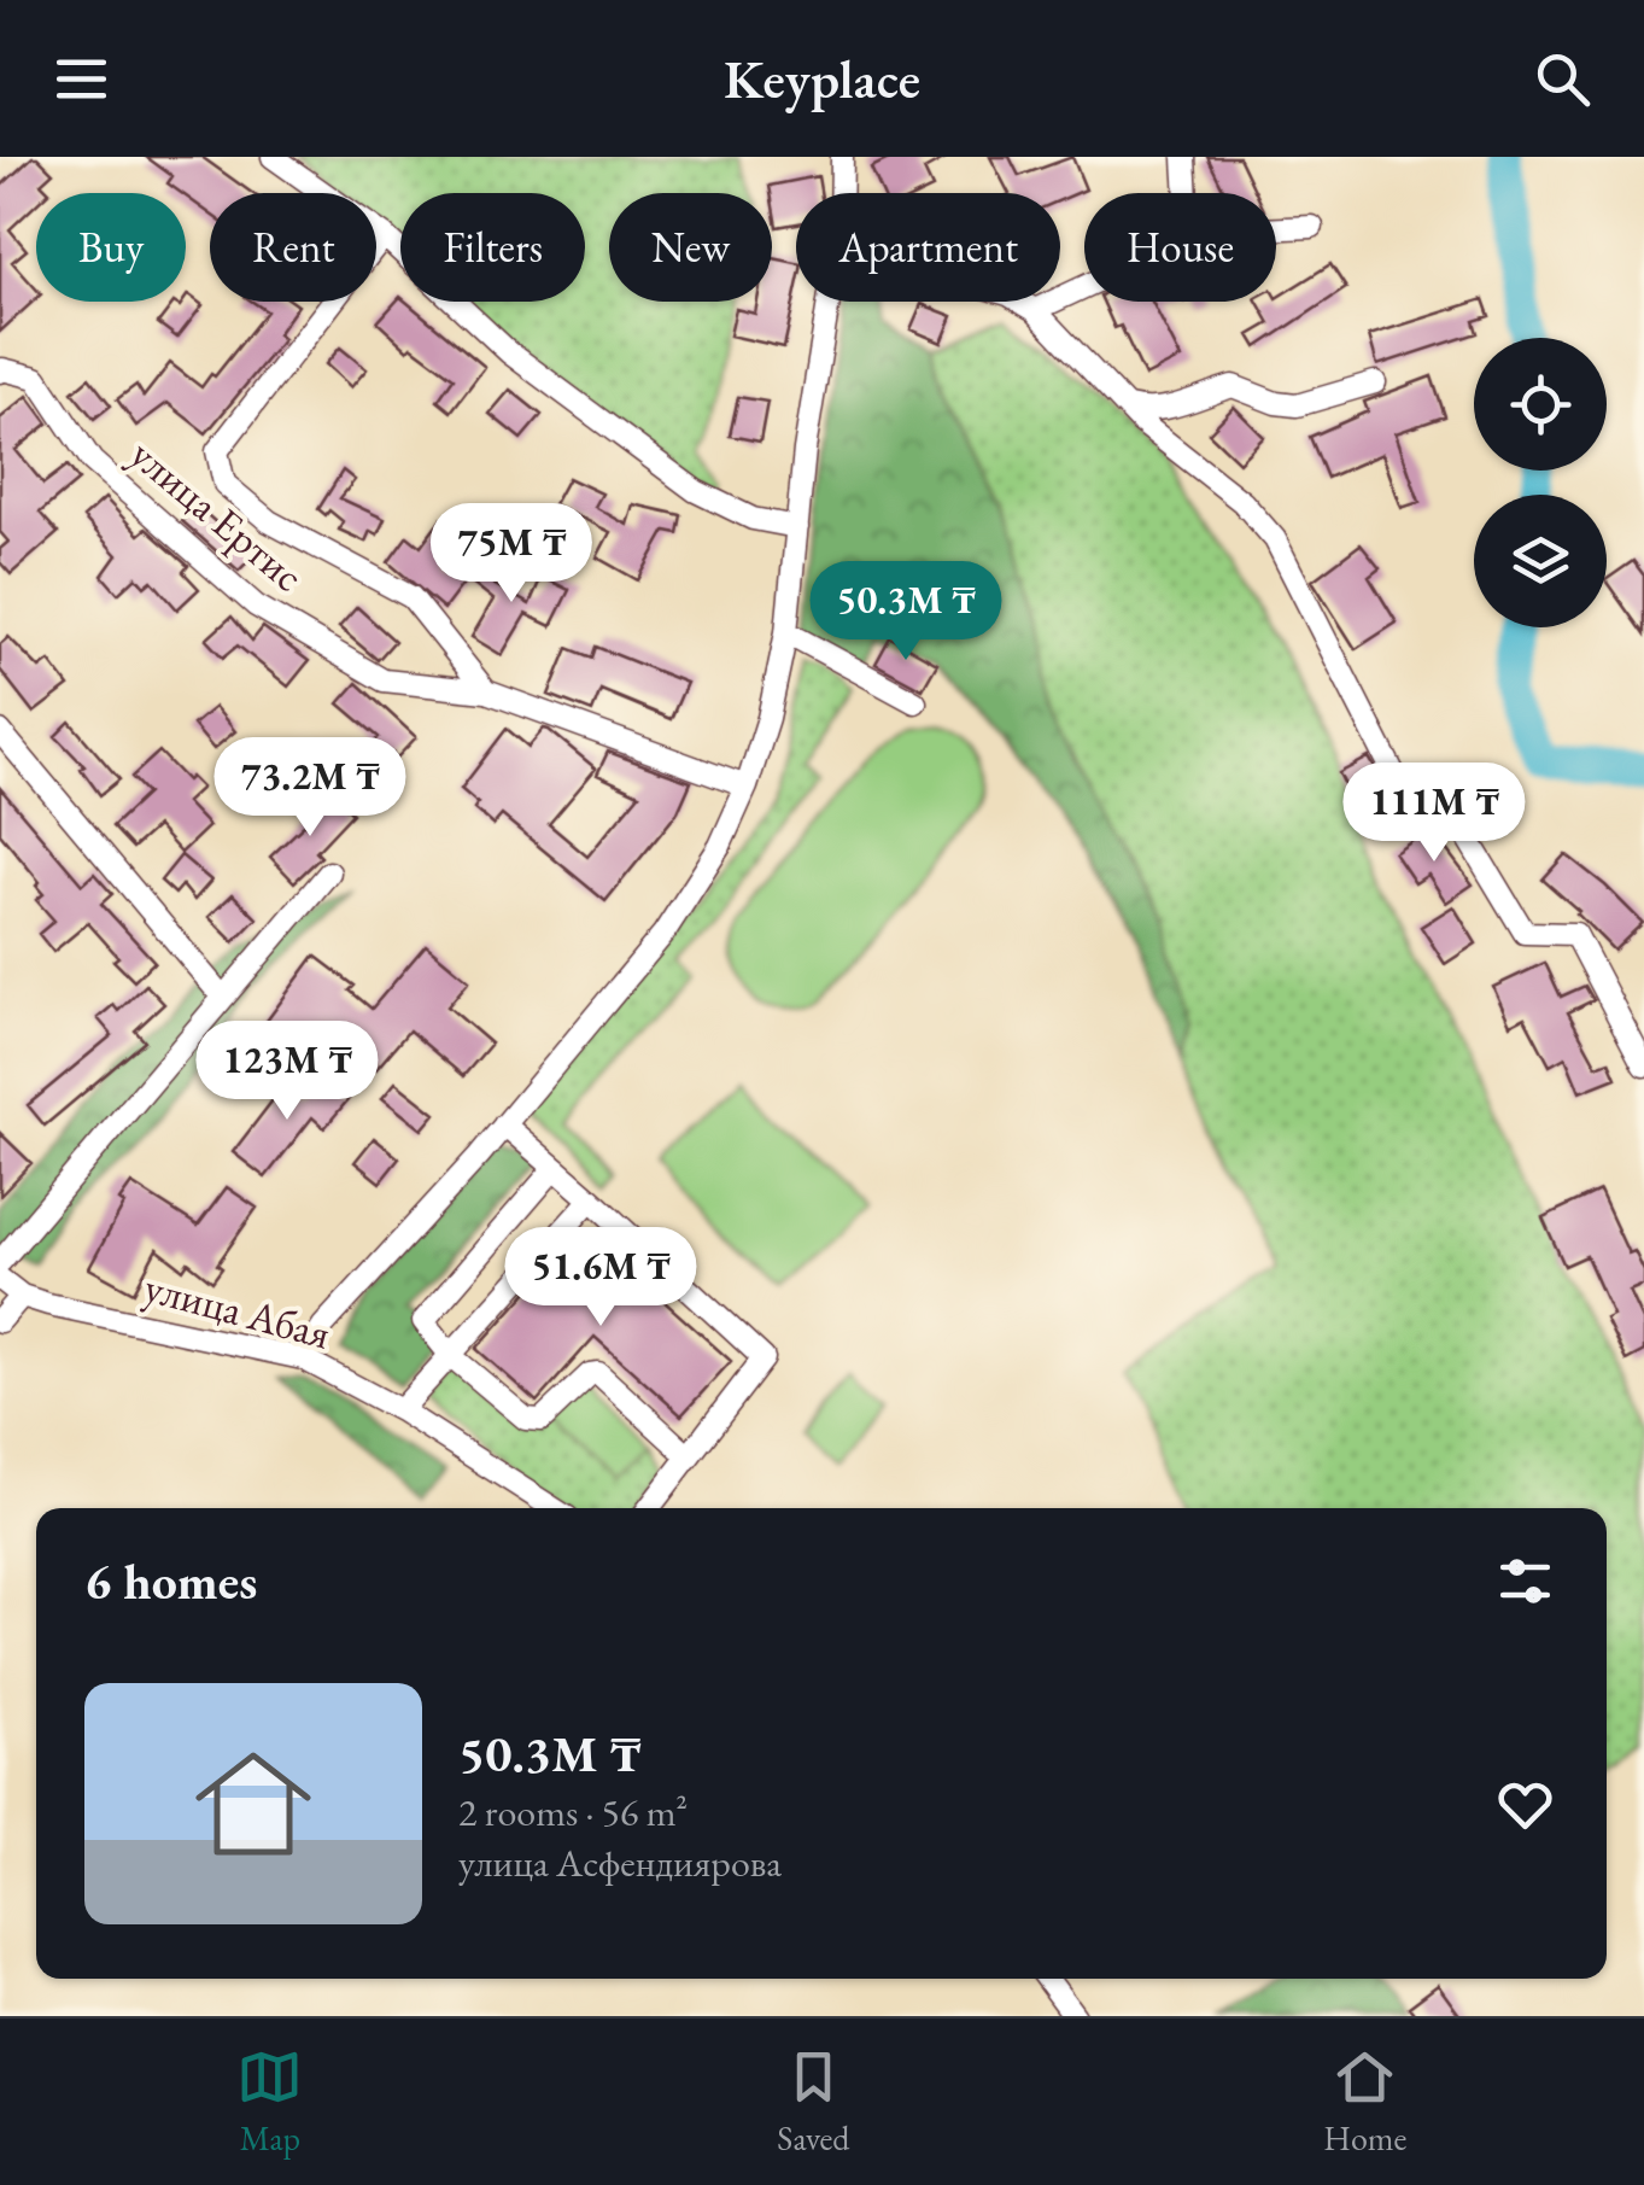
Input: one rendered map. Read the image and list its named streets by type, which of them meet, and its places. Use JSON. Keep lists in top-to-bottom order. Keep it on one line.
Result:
{"streets":{"street":["улица Ертис","улица Абая"]},"page":{"header":"Keyplace","chip":["Buy","Rent","Filters","New","Apartment","House"],"price":["75M ₸","50.3M ₸","73.2M ₸","111M ₸","123M ₸","51.6M ₸"],"heading":"6 homes","list":[{"name":"50.3M ₸","note":"2 rooms · 56 m² · улица Асфендиярова"}],"tabs":["Map","Saved","Home"]}}
